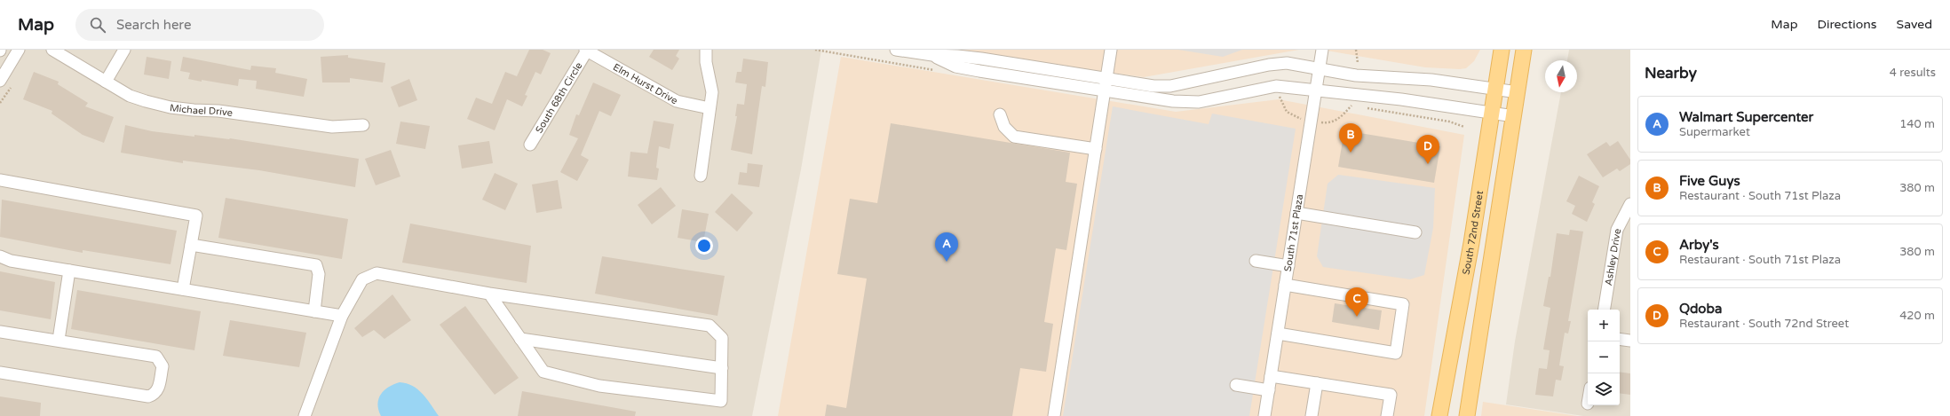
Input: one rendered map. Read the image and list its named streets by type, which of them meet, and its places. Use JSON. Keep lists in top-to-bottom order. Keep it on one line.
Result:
{"streets":{"main road":["South 72nd Street"],"street":["Elm Hurst Drive","South 68th Circle","Michael Drive","South 71st Plaza","Ashley Drive"]},"crossings":[["Elm Hurst Drive","South 68th Circle"]],"north":"bottom","page":{"header":"Map","search":"Search here","nav":["Map","Directions","Saved"],"heading":["Nearby","4 results"],"list":[{"mark":"A","name":"Walmart Supercenter","note":"Supermarket","value":"140 m"},{"mark":"B","name":"Five Guys","note":"Restaurant · South 71st Plaza","value":"380 m"},{"mark":"C","name":"Arby's","note":"Restaurant · South 71st Plaza","value":"380 m"},{"mark":"D","name":"Qdoba","note":"Restaurant · South 72nd Street","value":"420 m"}],"pins":["B","D","A","C"],"map_buttons":["+","−"]}}
